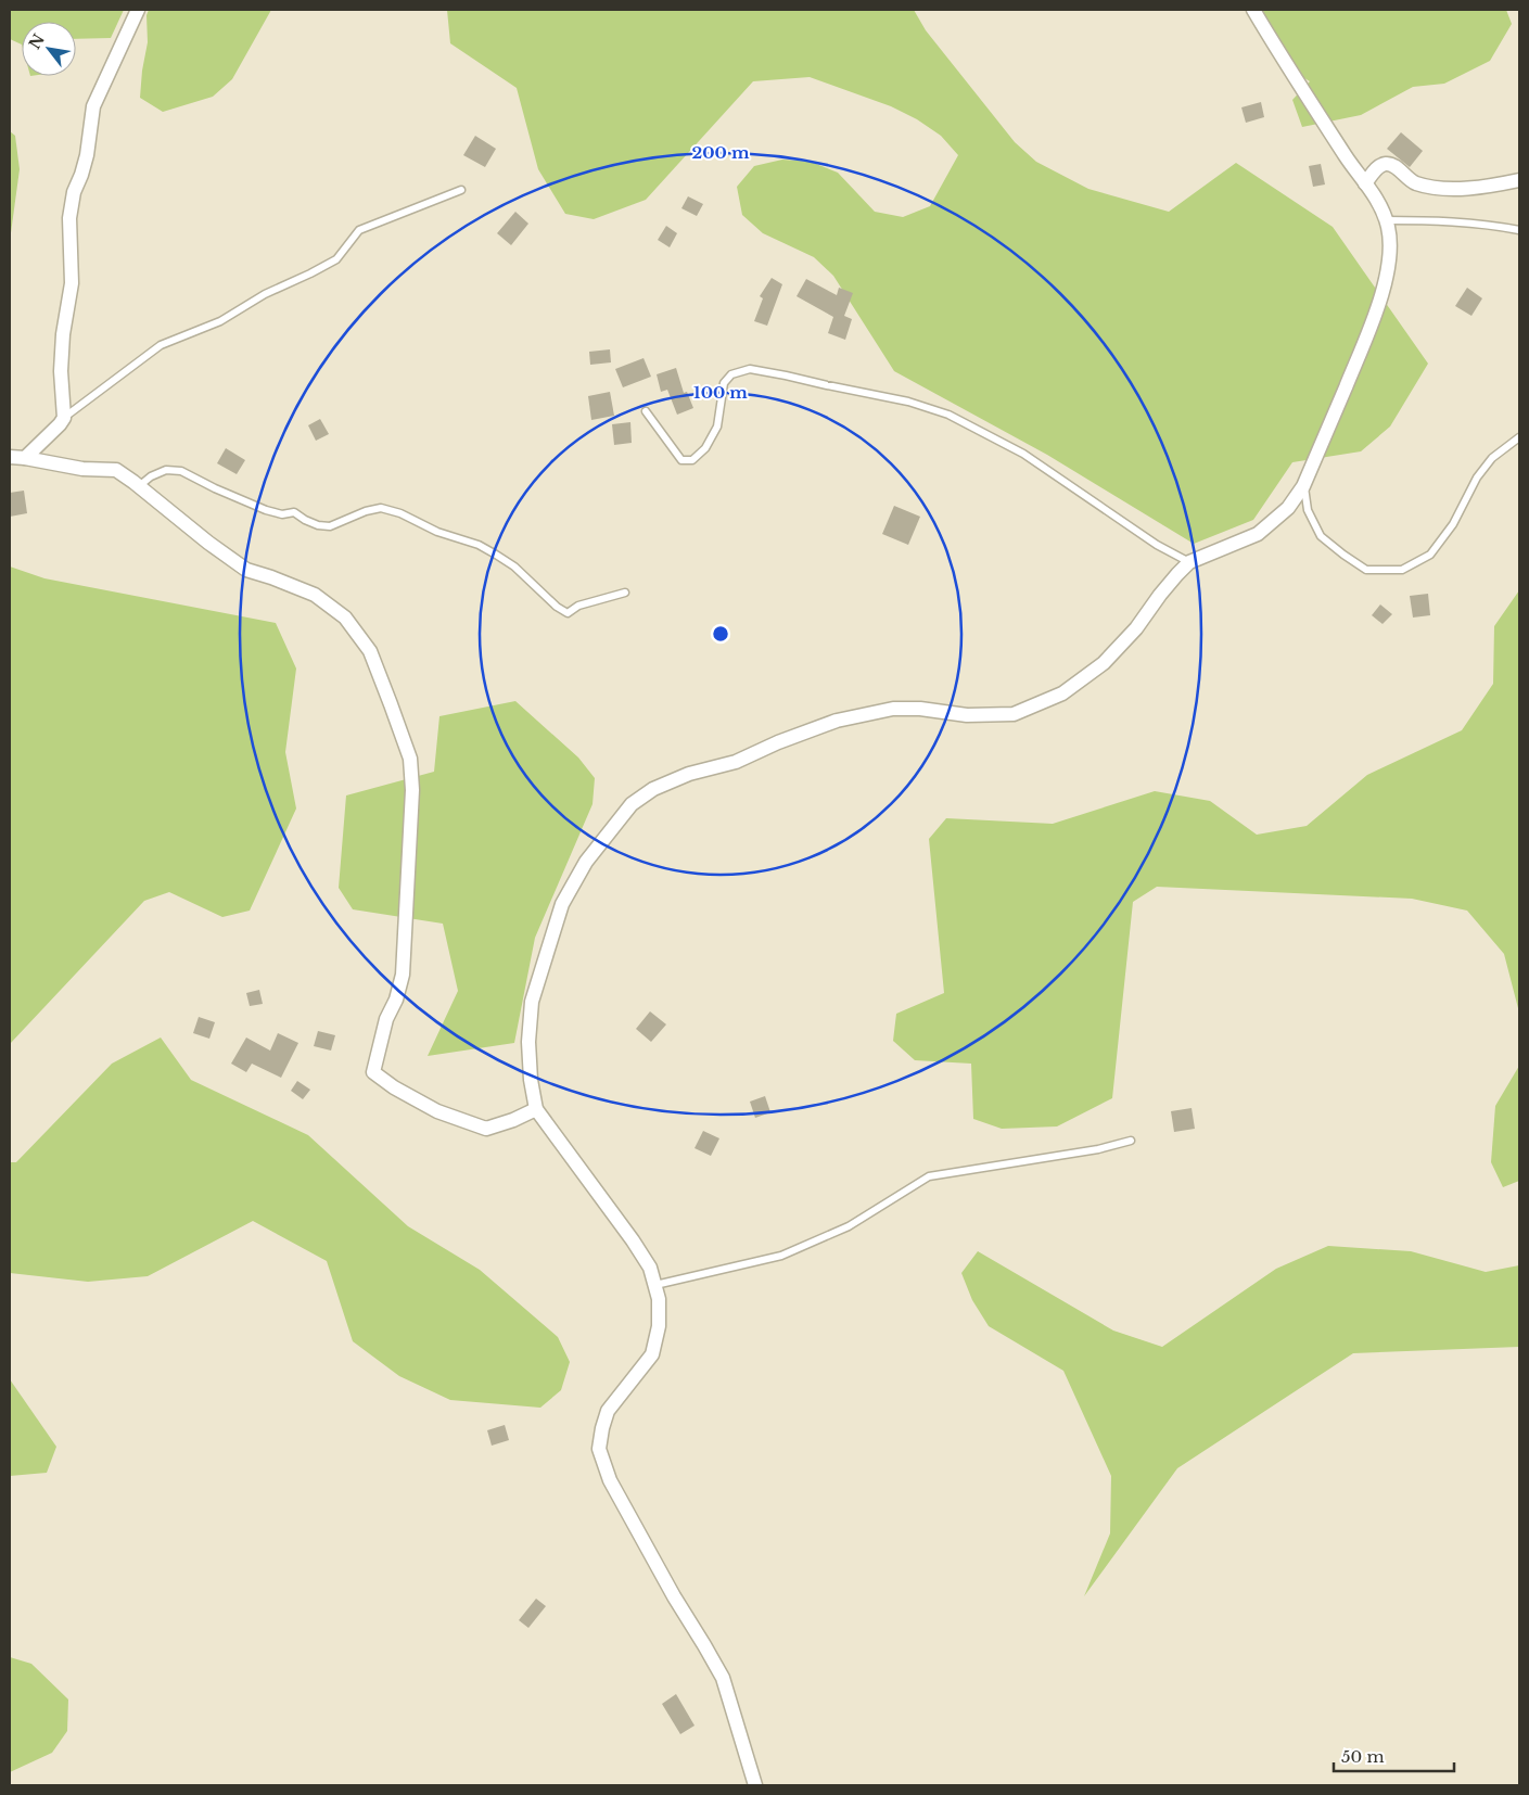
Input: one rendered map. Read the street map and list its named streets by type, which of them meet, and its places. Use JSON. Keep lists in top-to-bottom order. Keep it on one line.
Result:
{"scale_bar":"50 m","north":"top left","rings":["200 m","100 m"]}
